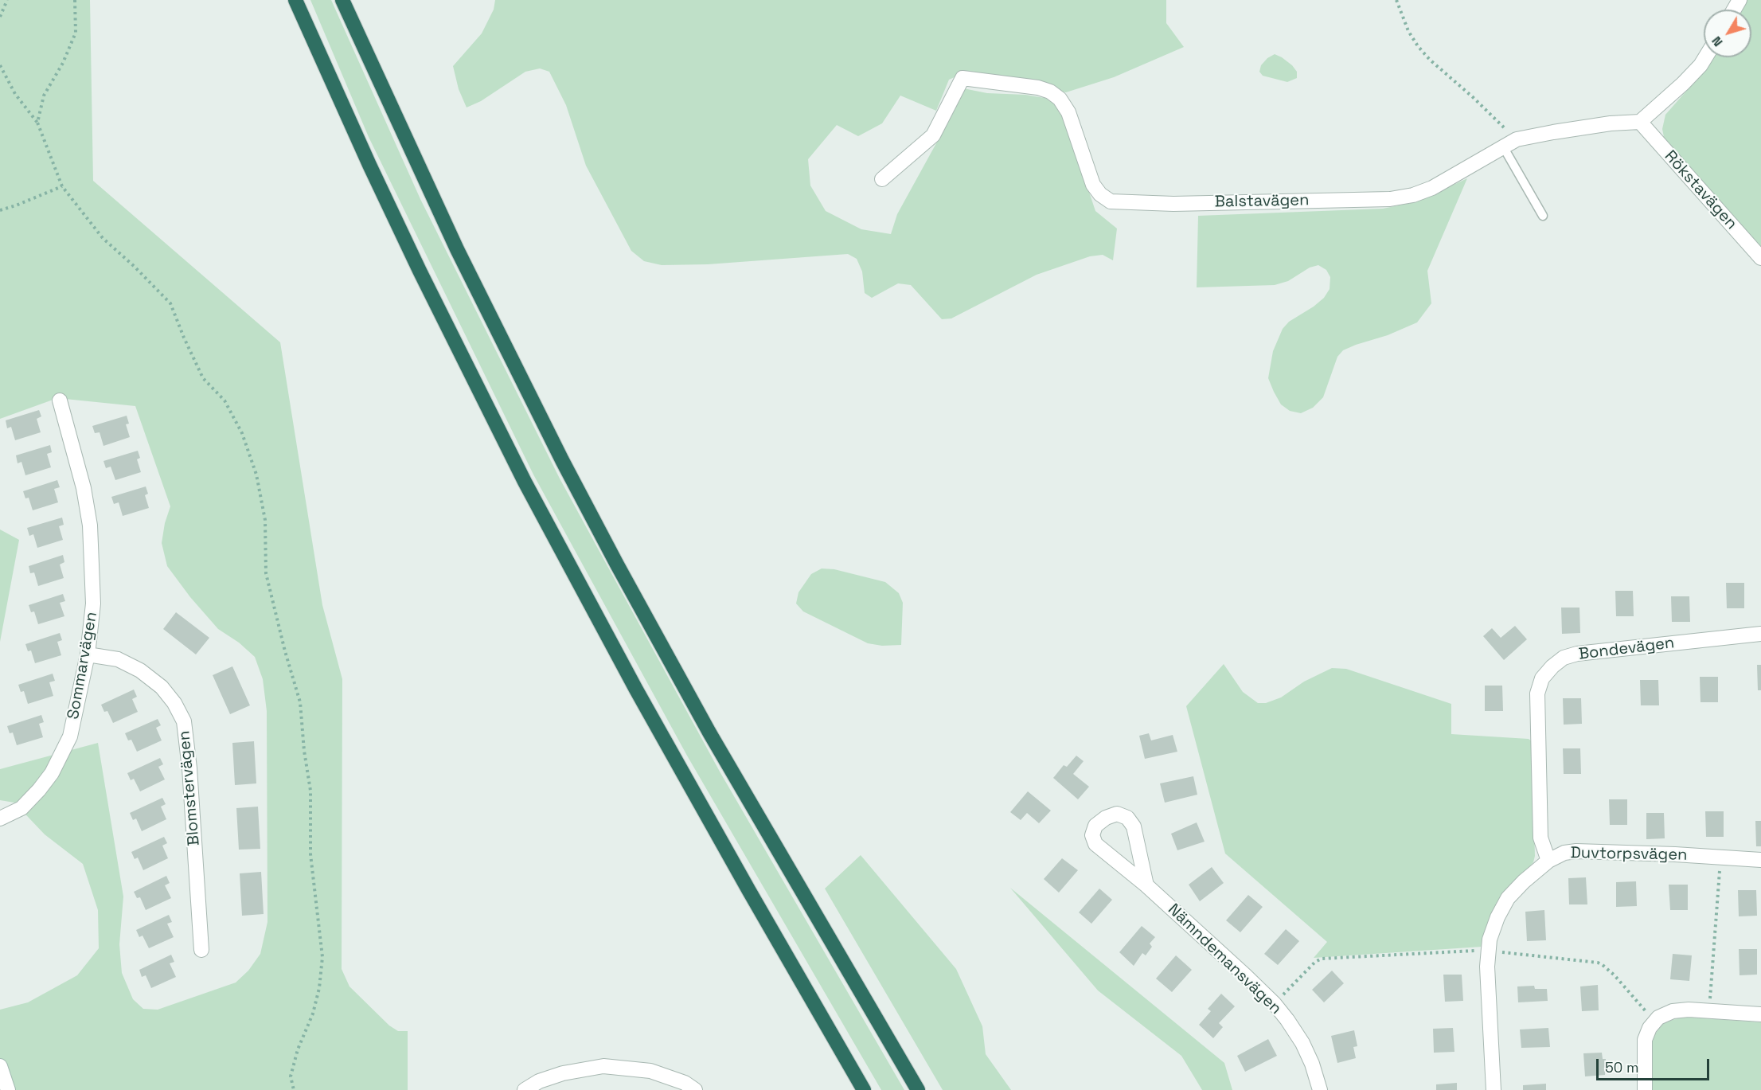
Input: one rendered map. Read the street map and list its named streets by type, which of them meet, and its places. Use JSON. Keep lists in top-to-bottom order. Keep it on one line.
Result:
{"streets":{"street":["Rökstavägen","Balstavägen","Bondevägen","Sommarvägen","Blomstervägen","Duvtorpsvägen","Nämndemansvägen"]},"crossings":[["Rökstavägen","Balstavägen"],["Bondevägen","Duvtorpsvägen"],["Sommarvägen","Blomstervägen"]],"scale_bar":"50 m","north":"bottom left"}
